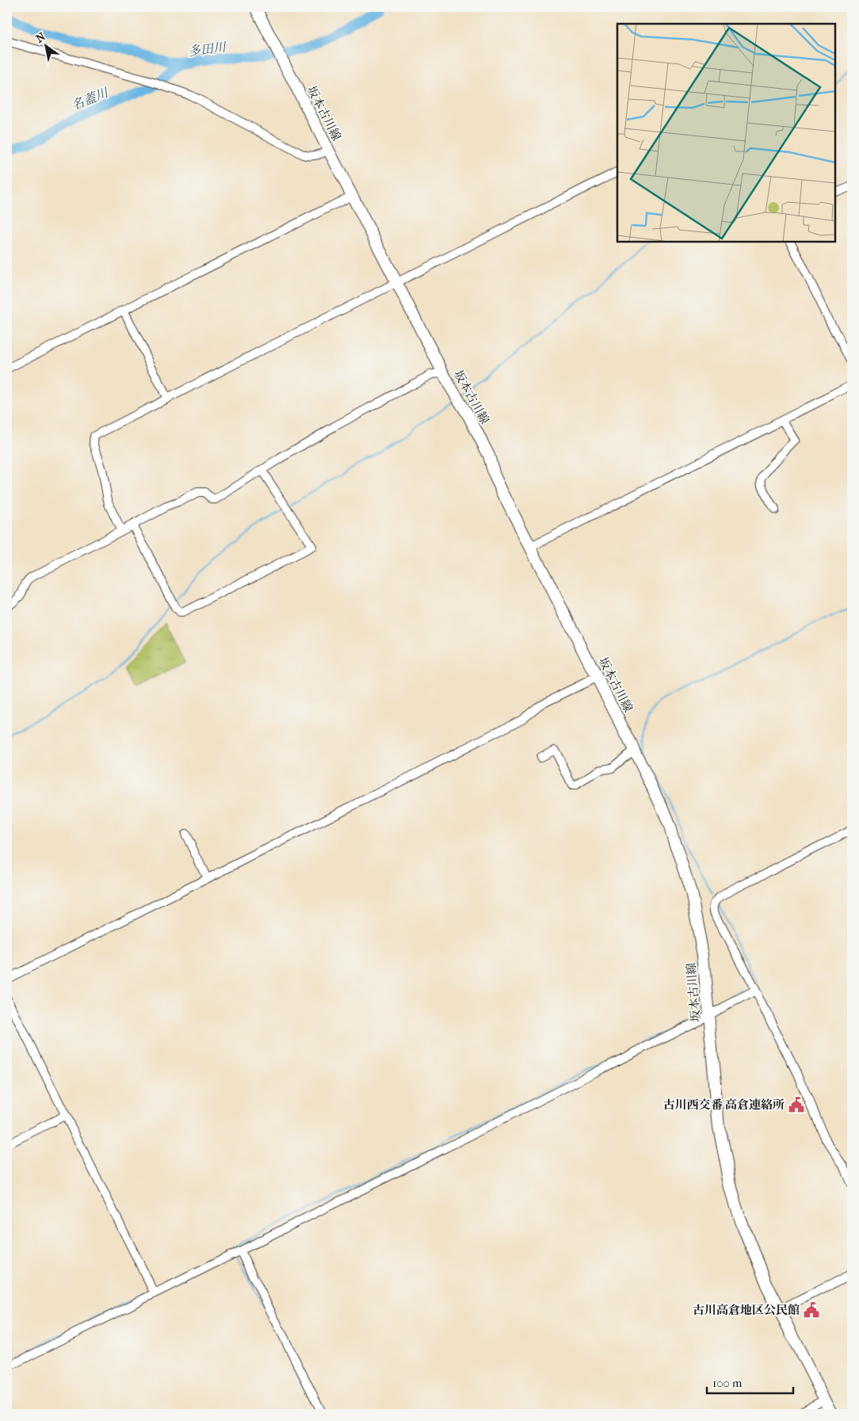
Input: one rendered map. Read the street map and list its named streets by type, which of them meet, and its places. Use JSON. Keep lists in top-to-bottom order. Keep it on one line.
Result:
{"streets":{"main road":["坂本古川線"]},"water":["多田川","名蓋川"],"places":{"public building":["古川西交番 高倉連絡所","古川高倉地区公民館"]},"scale_bar":"100 m","north":"top left"}
